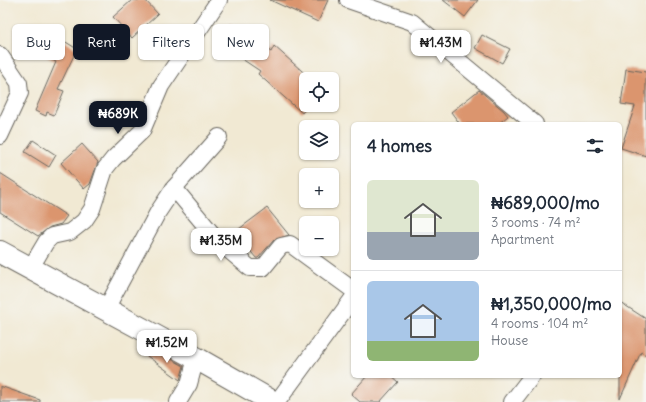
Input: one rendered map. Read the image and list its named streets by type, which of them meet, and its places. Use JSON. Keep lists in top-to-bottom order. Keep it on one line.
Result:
{"page":{"chip":["Buy","Rent","Filters","New"],"price":["₦1.43M","₦689K","₦1.35M","₦1.52M"],"map_buttons":["+","−"],"heading":"4 homes","list":[{"name":"₦689,000/mo","note":"3 rooms · 74 m² · Apartment"},{"name":"₦1,350,000/mo","note":"4 rooms · 104 m² · House"}]}}
